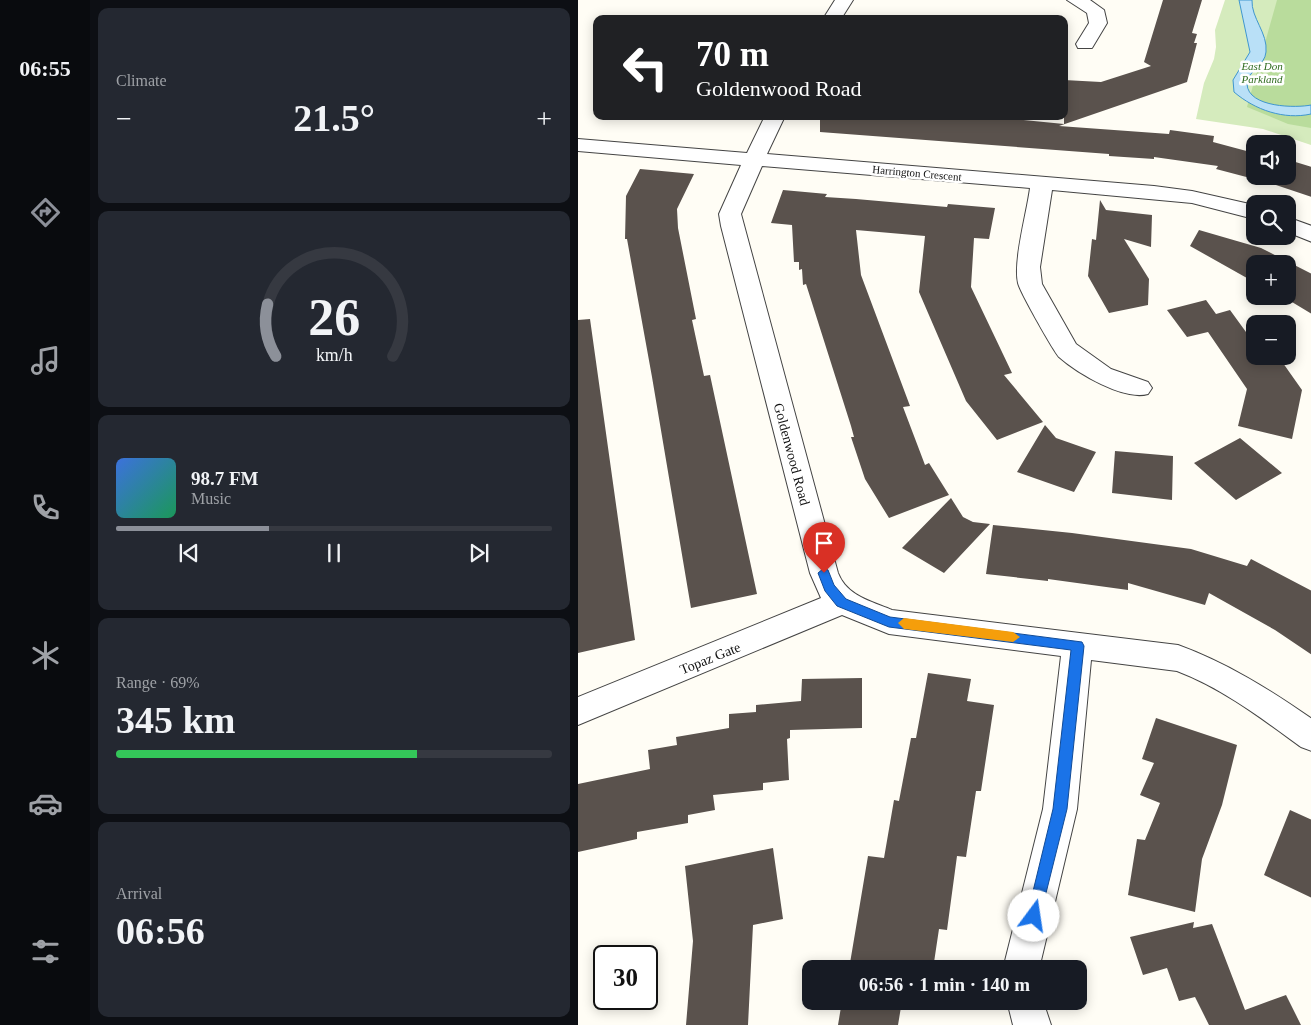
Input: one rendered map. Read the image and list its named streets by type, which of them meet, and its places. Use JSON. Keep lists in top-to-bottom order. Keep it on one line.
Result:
{"streets":{"street":["Harrington Crescent","Goldenwood Road","Topaz Gate"]},"crossings":[["Harrington Crescent","Goldenwood Road"],["Goldenwood Road","Topaz Gate"]],"parks":["East Don Parkland"],"page":{"tabs":"06:55","tile":["Climate",["Range · 69%","345 km"],["Arrival","06:56"]],"turn":["70 m","Goldenwood Road"],"heat":["−","21.5°","+"],"map_buttons":["+","−"],"song":["98.7 FM","Music"],"limit":"30","trip":"06:56 · 1 min · 140 m","gauge":["26","km/h"]}}
